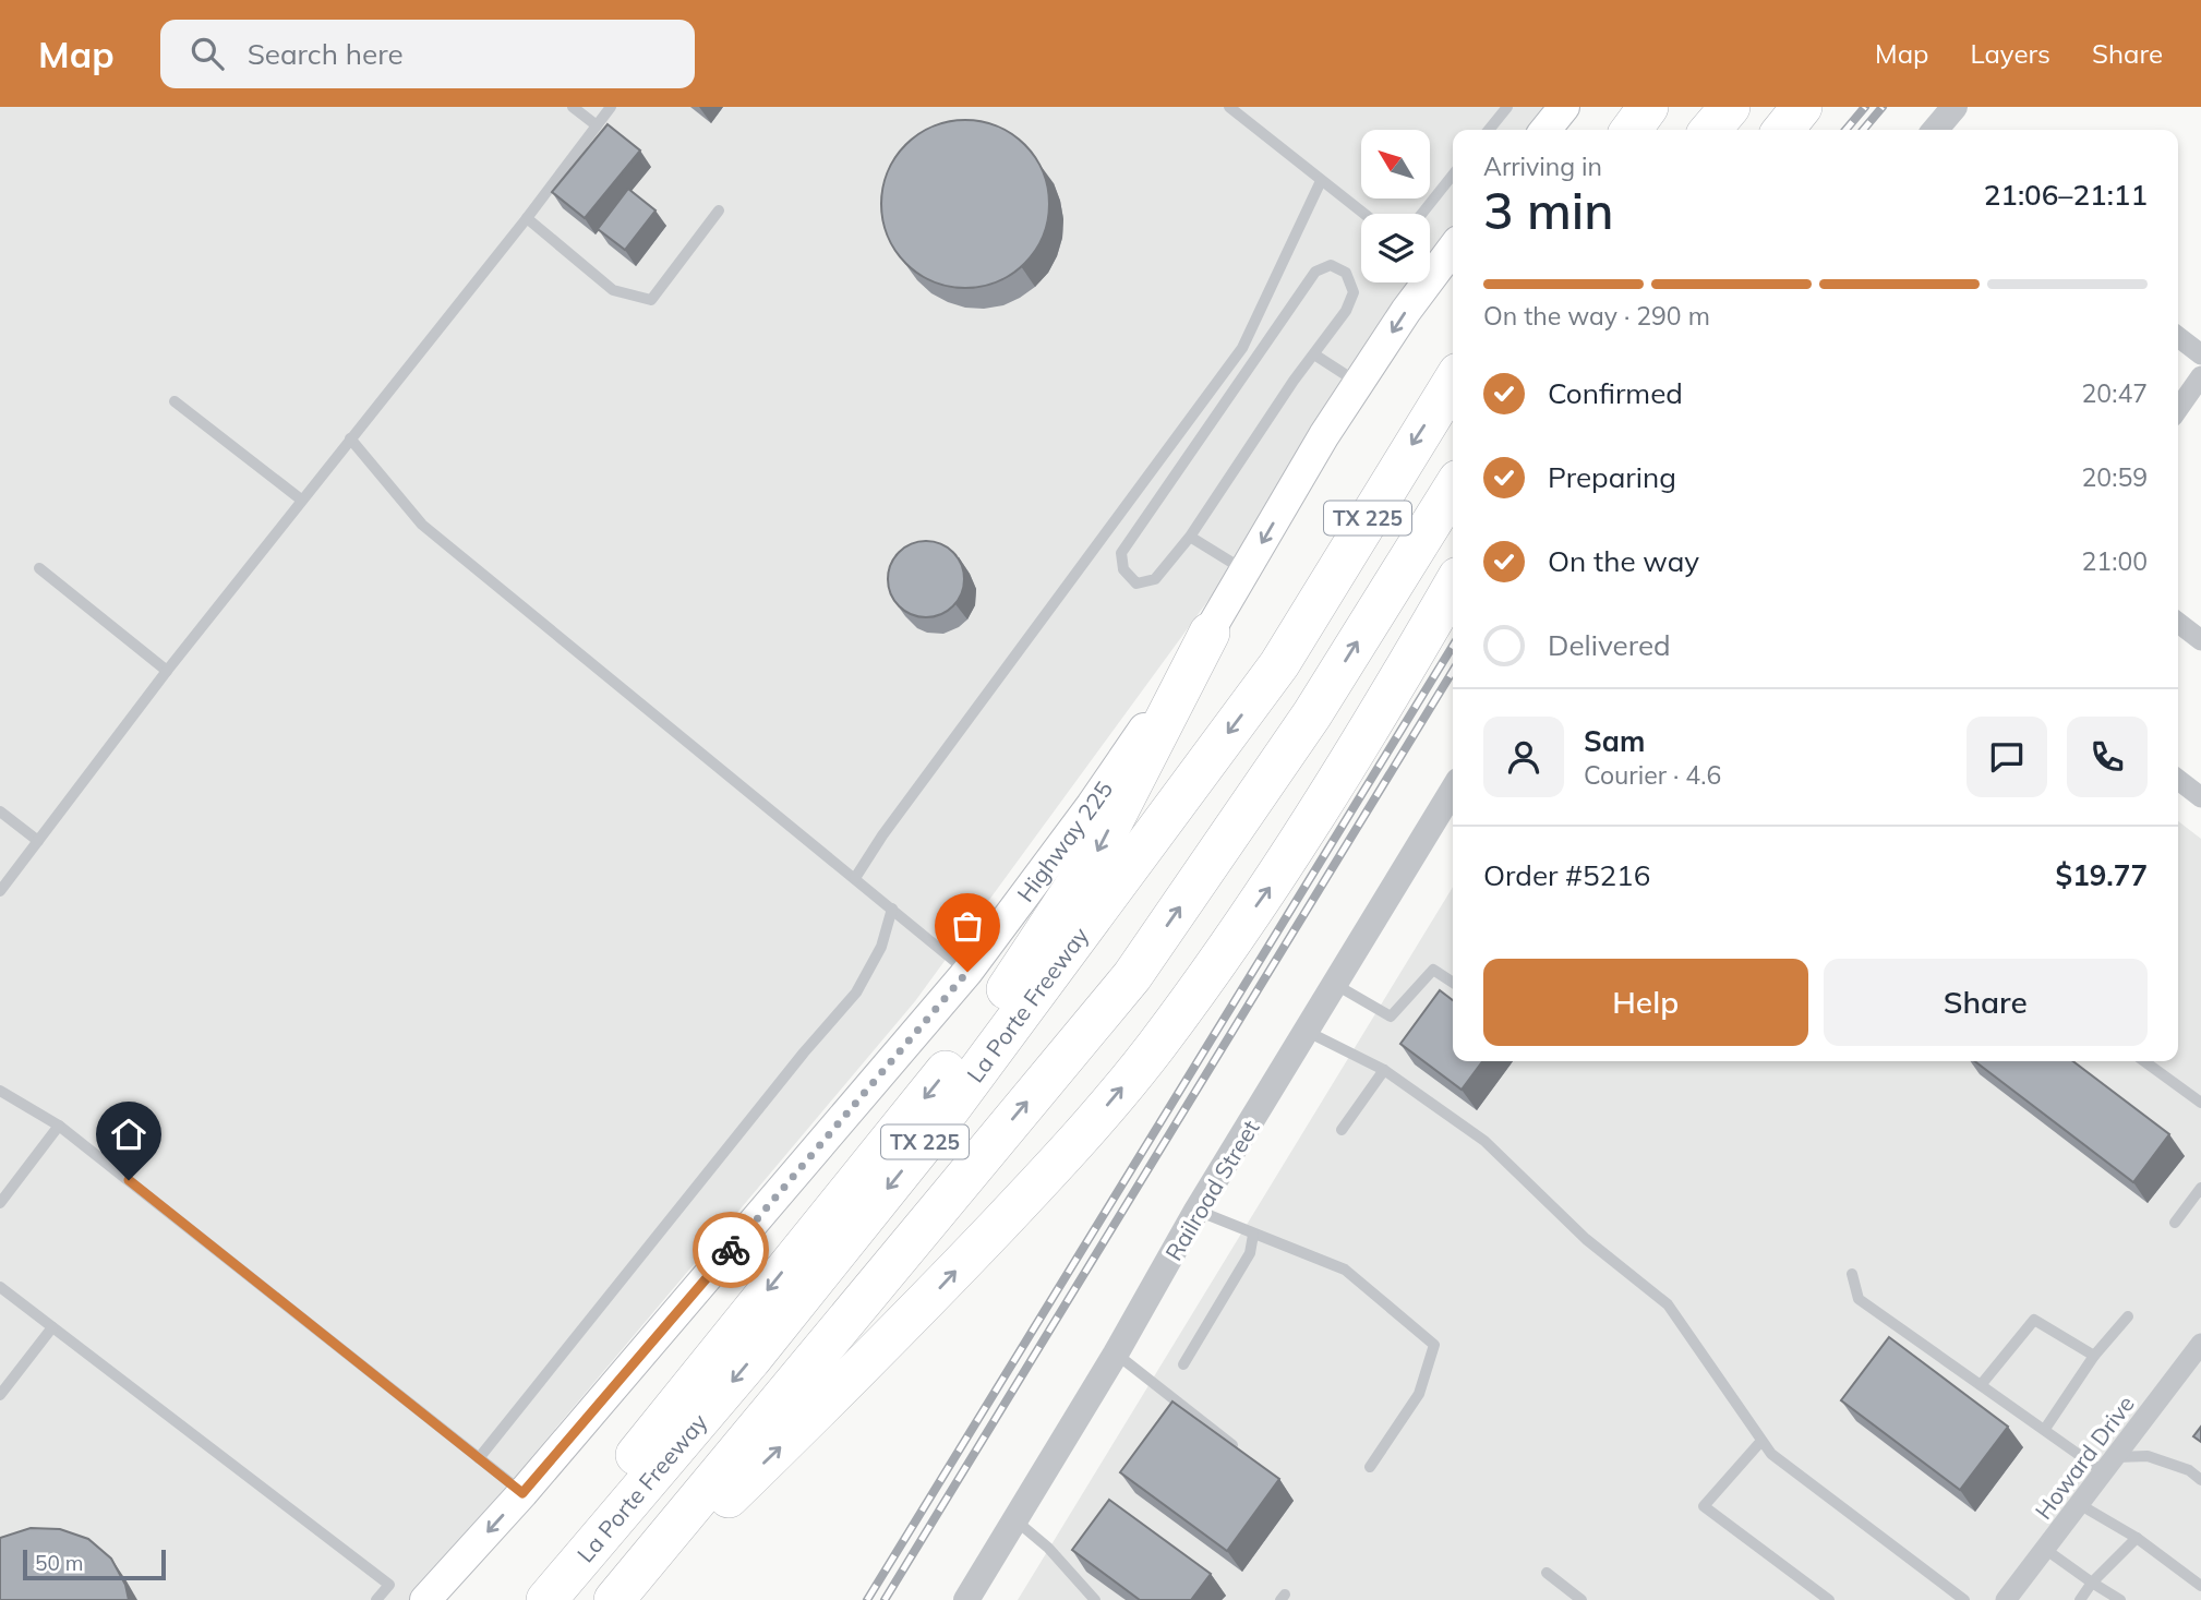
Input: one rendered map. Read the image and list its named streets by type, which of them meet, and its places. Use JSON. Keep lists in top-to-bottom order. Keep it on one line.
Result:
{"streets":{"highway":["TX 225","La Porte Freeway"],"main road":["Highway 225"],"street":["Railroad Street","Howard Drive"]},"scale_bar":"50 m","north":"top left","page":{"header":"Map","search":"Search here","nav":["Map","Layers","Share"],"heading":["3 min","Arriving in","21:06–21:11"],"panel":["Sam","Courier · 4.6","Order #5216","$19.77"],"bar":"On the way · 290 m","list":[["Confirmed","20:47"],["Preparing","20:59"],["On the way","21:00"],"Delivered"],"buttons":["Help","Share"],"scale":"50 m"}}
